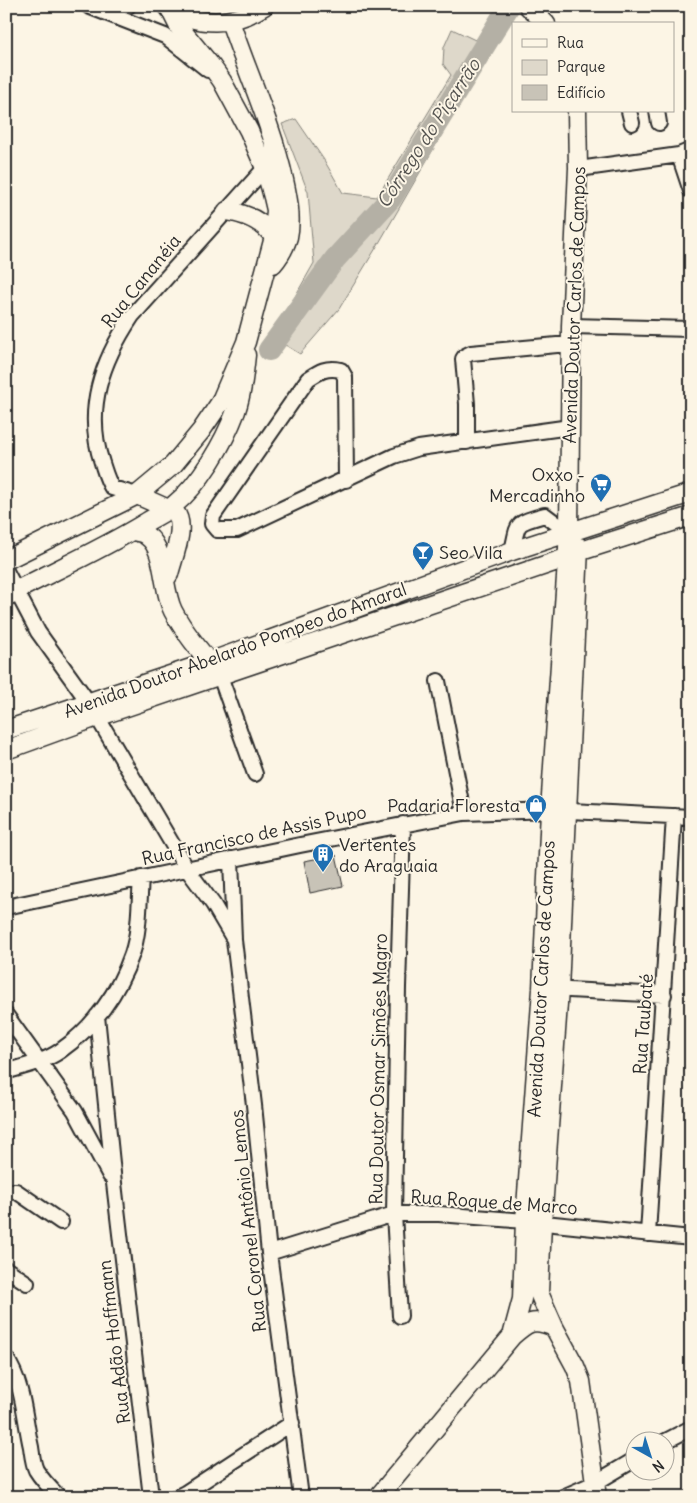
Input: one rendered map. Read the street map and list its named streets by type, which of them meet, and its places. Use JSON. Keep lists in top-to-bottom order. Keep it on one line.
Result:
{"streets":{"main road":["Avenida Doutor Carlos de Campos","Avenida Doutor Abelardo Pompeo do Amaral"],"street":["Rua Cananéia","Rua Francisco de Assis Pupo","Rua Taubaté","Rua Doutor Osmar Simões Magro","Rua Roque de Marco","Rua Coronel Antônio Lemos","Rua Adão Hoffmann"]},"crossings":[["Avenida Doutor Carlos de Campos","Avenida Doutor Abelardo Pompeo do Amaral"],["Avenida Doutor Carlos de Campos","Rua Francisco de Assis Pupo"],["Avenida Doutor Carlos de Campos","Rua Roque de Marco"],["Avenida Doutor Abelardo Pompeo do Amaral","Rua Coronel Antônio Lemos"],["Rua Francisco de Assis Pupo","Rua Taubaté"],["Rua Francisco de Assis Pupo","Rua Doutor Osmar Simões Magro"],["Rua Francisco de Assis Pupo","Rua Coronel Antônio Lemos"],["Rua Taubaté","Rua Roque de Marco"],["Rua Doutor Osmar Simões Magro","Rua Roque de Marco"],["Rua Roque de Marco","Rua Coronel Antônio Lemos"]],"water":["Córrego do Piçarrão"],"places":{"supermarket":["Oxxo - Mercadinho"],"bar":["Seo Vila"],"shop":["Padaria Floresta"],"building":["Vertentes do Araguaia"]},"legend":["Rua","Parque","Edifício"],"north":"bottom right"}
